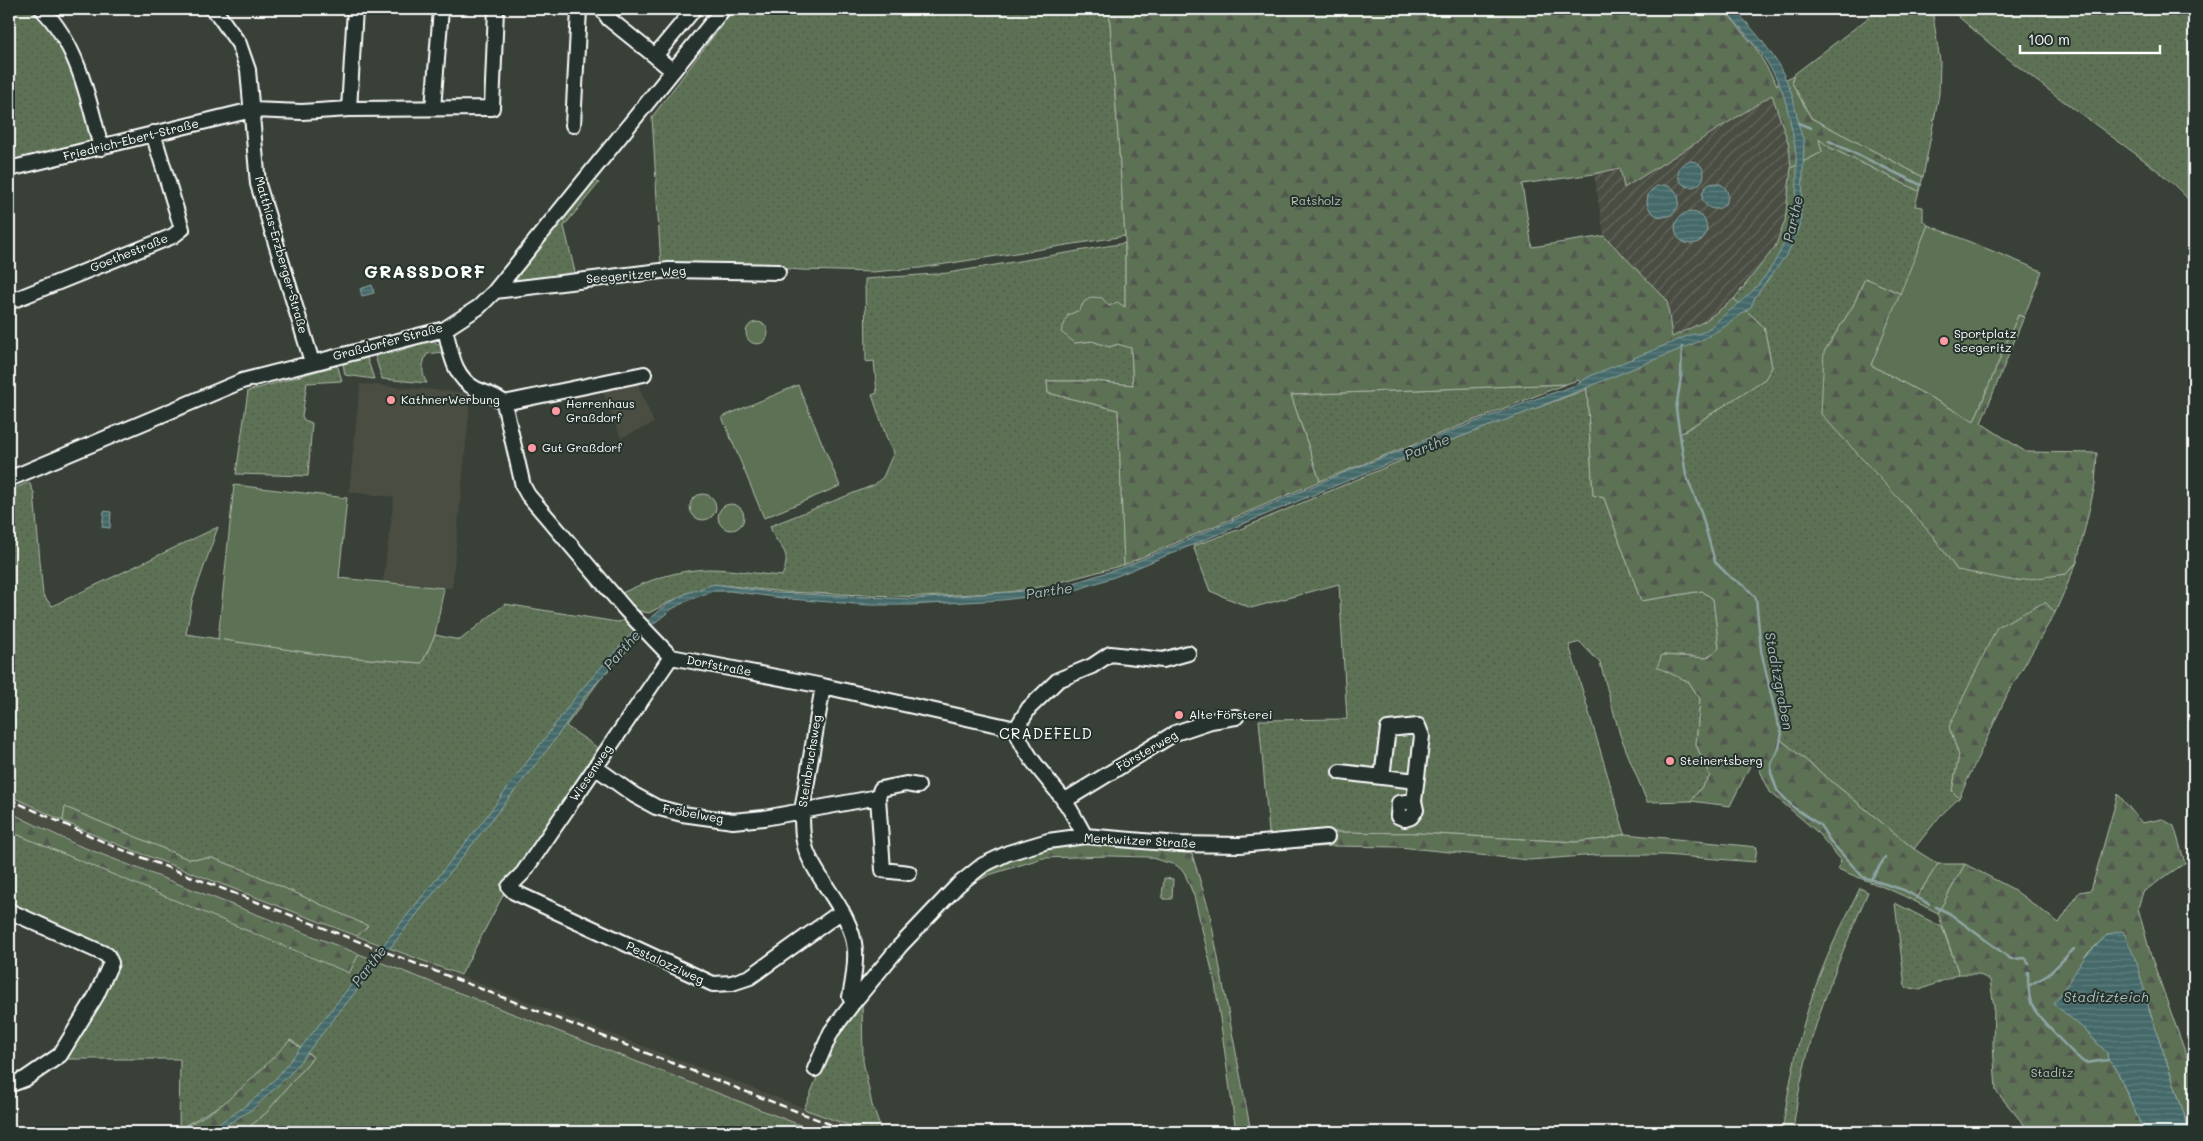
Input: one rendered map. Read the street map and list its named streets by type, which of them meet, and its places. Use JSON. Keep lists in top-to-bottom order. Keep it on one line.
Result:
{"streets":{"street":["Friedrich-Ebert-Straße","Goethestraße","Matthias-Erzberger-Straße","Seegeritzer Weg","Graßdorfer Straße","Dorfstraße","Försterweg","Steinbruchsweg","Wiesenweg","Fröbelweg","Merkwitzer Straße","Pestalozziweg"]},"crossings":[["Friedrich-Ebert-Straße","Goethestraße"],["Friedrich-Ebert-Straße","Matthias-Erzberger-Straße"],["Matthias-Erzberger-Straße","Graßdorfer Straße"],["Seegeritzer Weg","Graßdorfer Straße"],["Dorfstraße","Steinbruchsweg"],["Dorfstraße","Wiesenweg"],["Steinbruchsweg","Fröbelweg"],["Steinbruchsweg","Merkwitzer Straße"],["Steinbruchsweg","Pestalozziweg"],["Wiesenweg","Fröbelweg"],["Wiesenweg","Pestalozziweg"]],"districts":["GRASSDORF","CRADEFELD"],"water":["Parthe","Staditzgraben","Staditzteich"],"parks":["Ratsholz","Staditz"],"places":["Sportplatz Seegeritz","KathnerWerbung","Herrenhaus Graßdorf","Gut Graßdorf","Alte Försterei","Steinertsberg"],"scale_bar":"100 m"}
